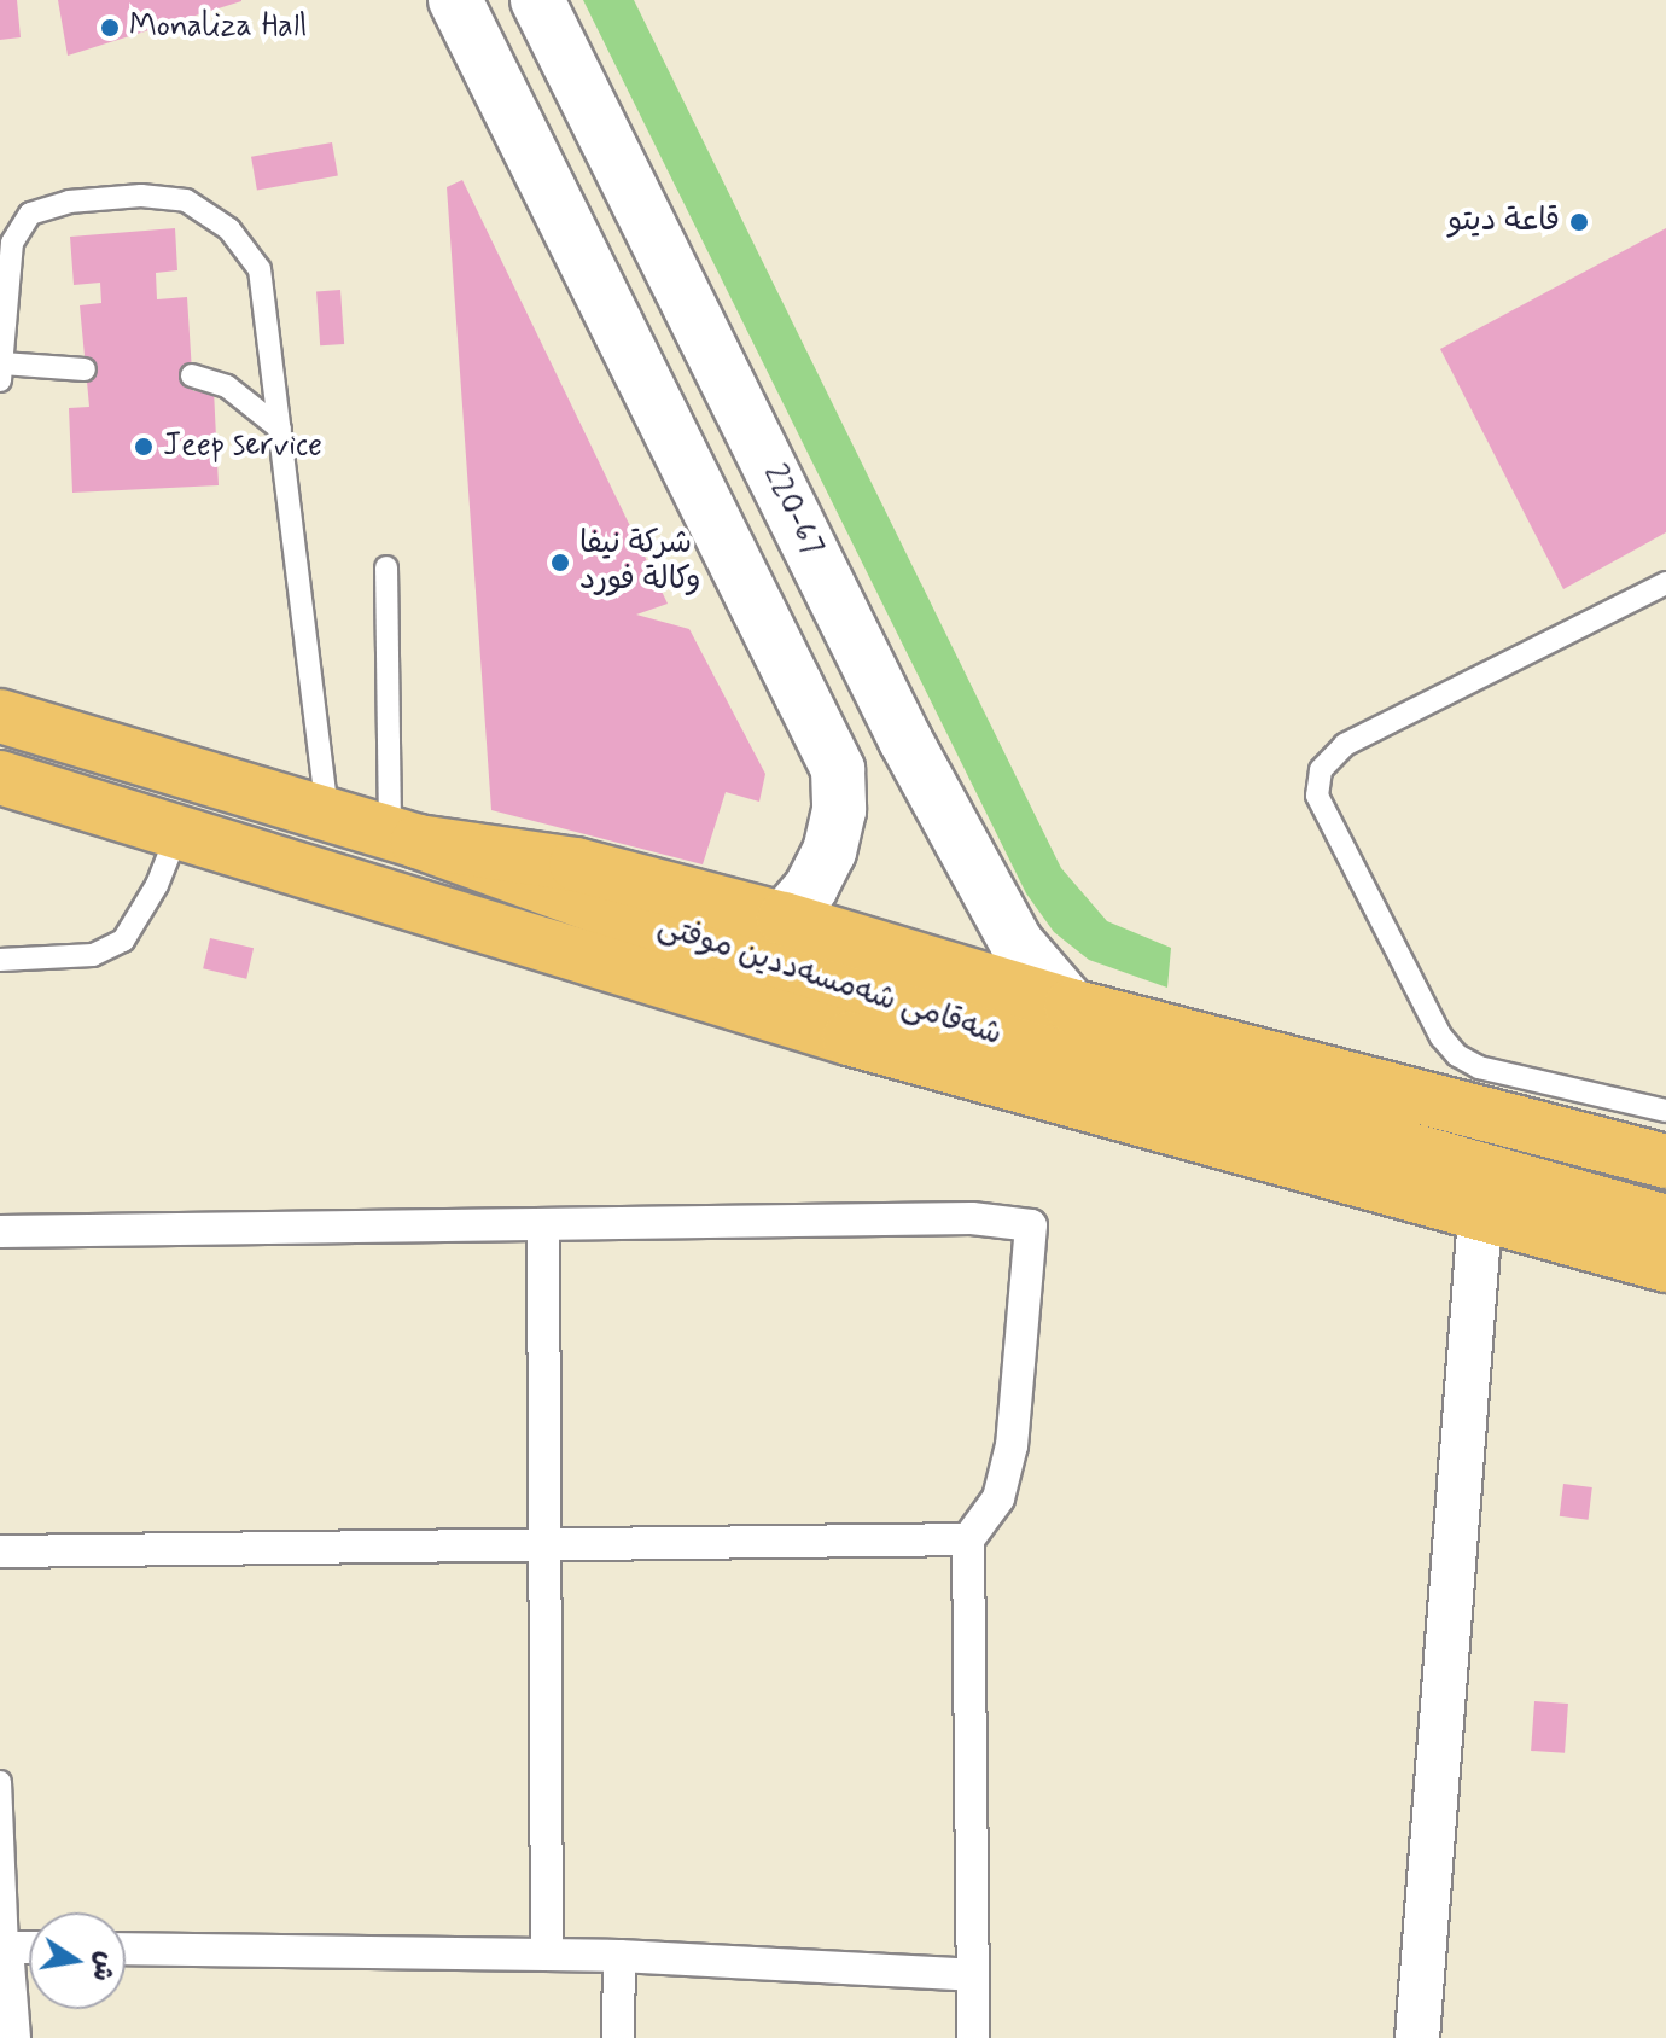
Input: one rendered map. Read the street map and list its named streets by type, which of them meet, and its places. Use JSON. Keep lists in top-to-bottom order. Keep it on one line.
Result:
{"streets":{"main road":["شەقامی شەمسەددین موفتی"],"street":["220-67"]},"places":["Monaliza Hall","قاعة ديتو","Jeep service","شركة نيفا وكالة فورد"],"north":"right"}
